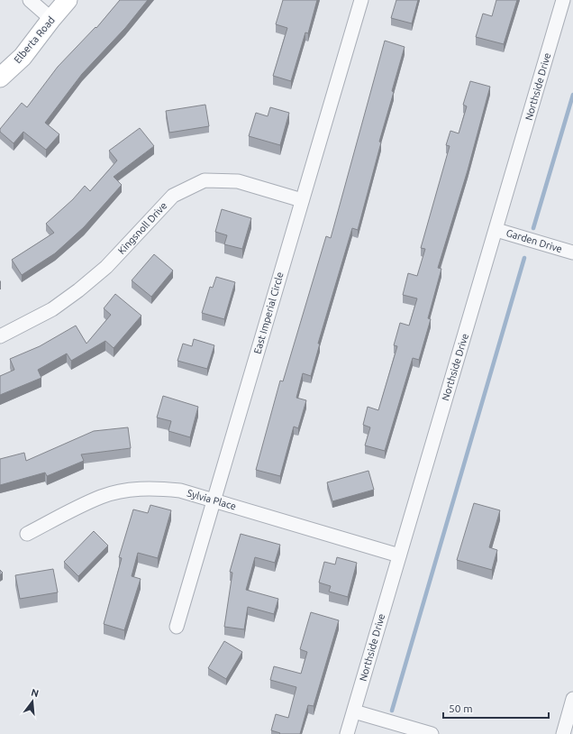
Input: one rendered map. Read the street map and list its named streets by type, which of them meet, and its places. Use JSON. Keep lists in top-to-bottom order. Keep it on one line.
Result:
{"streets":{"street":["Elberta Road","Northside Drive","Kingsnoll Drive","Garden Drive","East Imperial Circle","Sylvia Place"]},"crossings":[["Northside Drive","Garden Drive"],["Northside Drive","Sylvia Place"],["Kingsnoll Drive","East Imperial Circle"],["East Imperial Circle","Sylvia Place"]],"scale_bar":"50 m","north":"top"}
